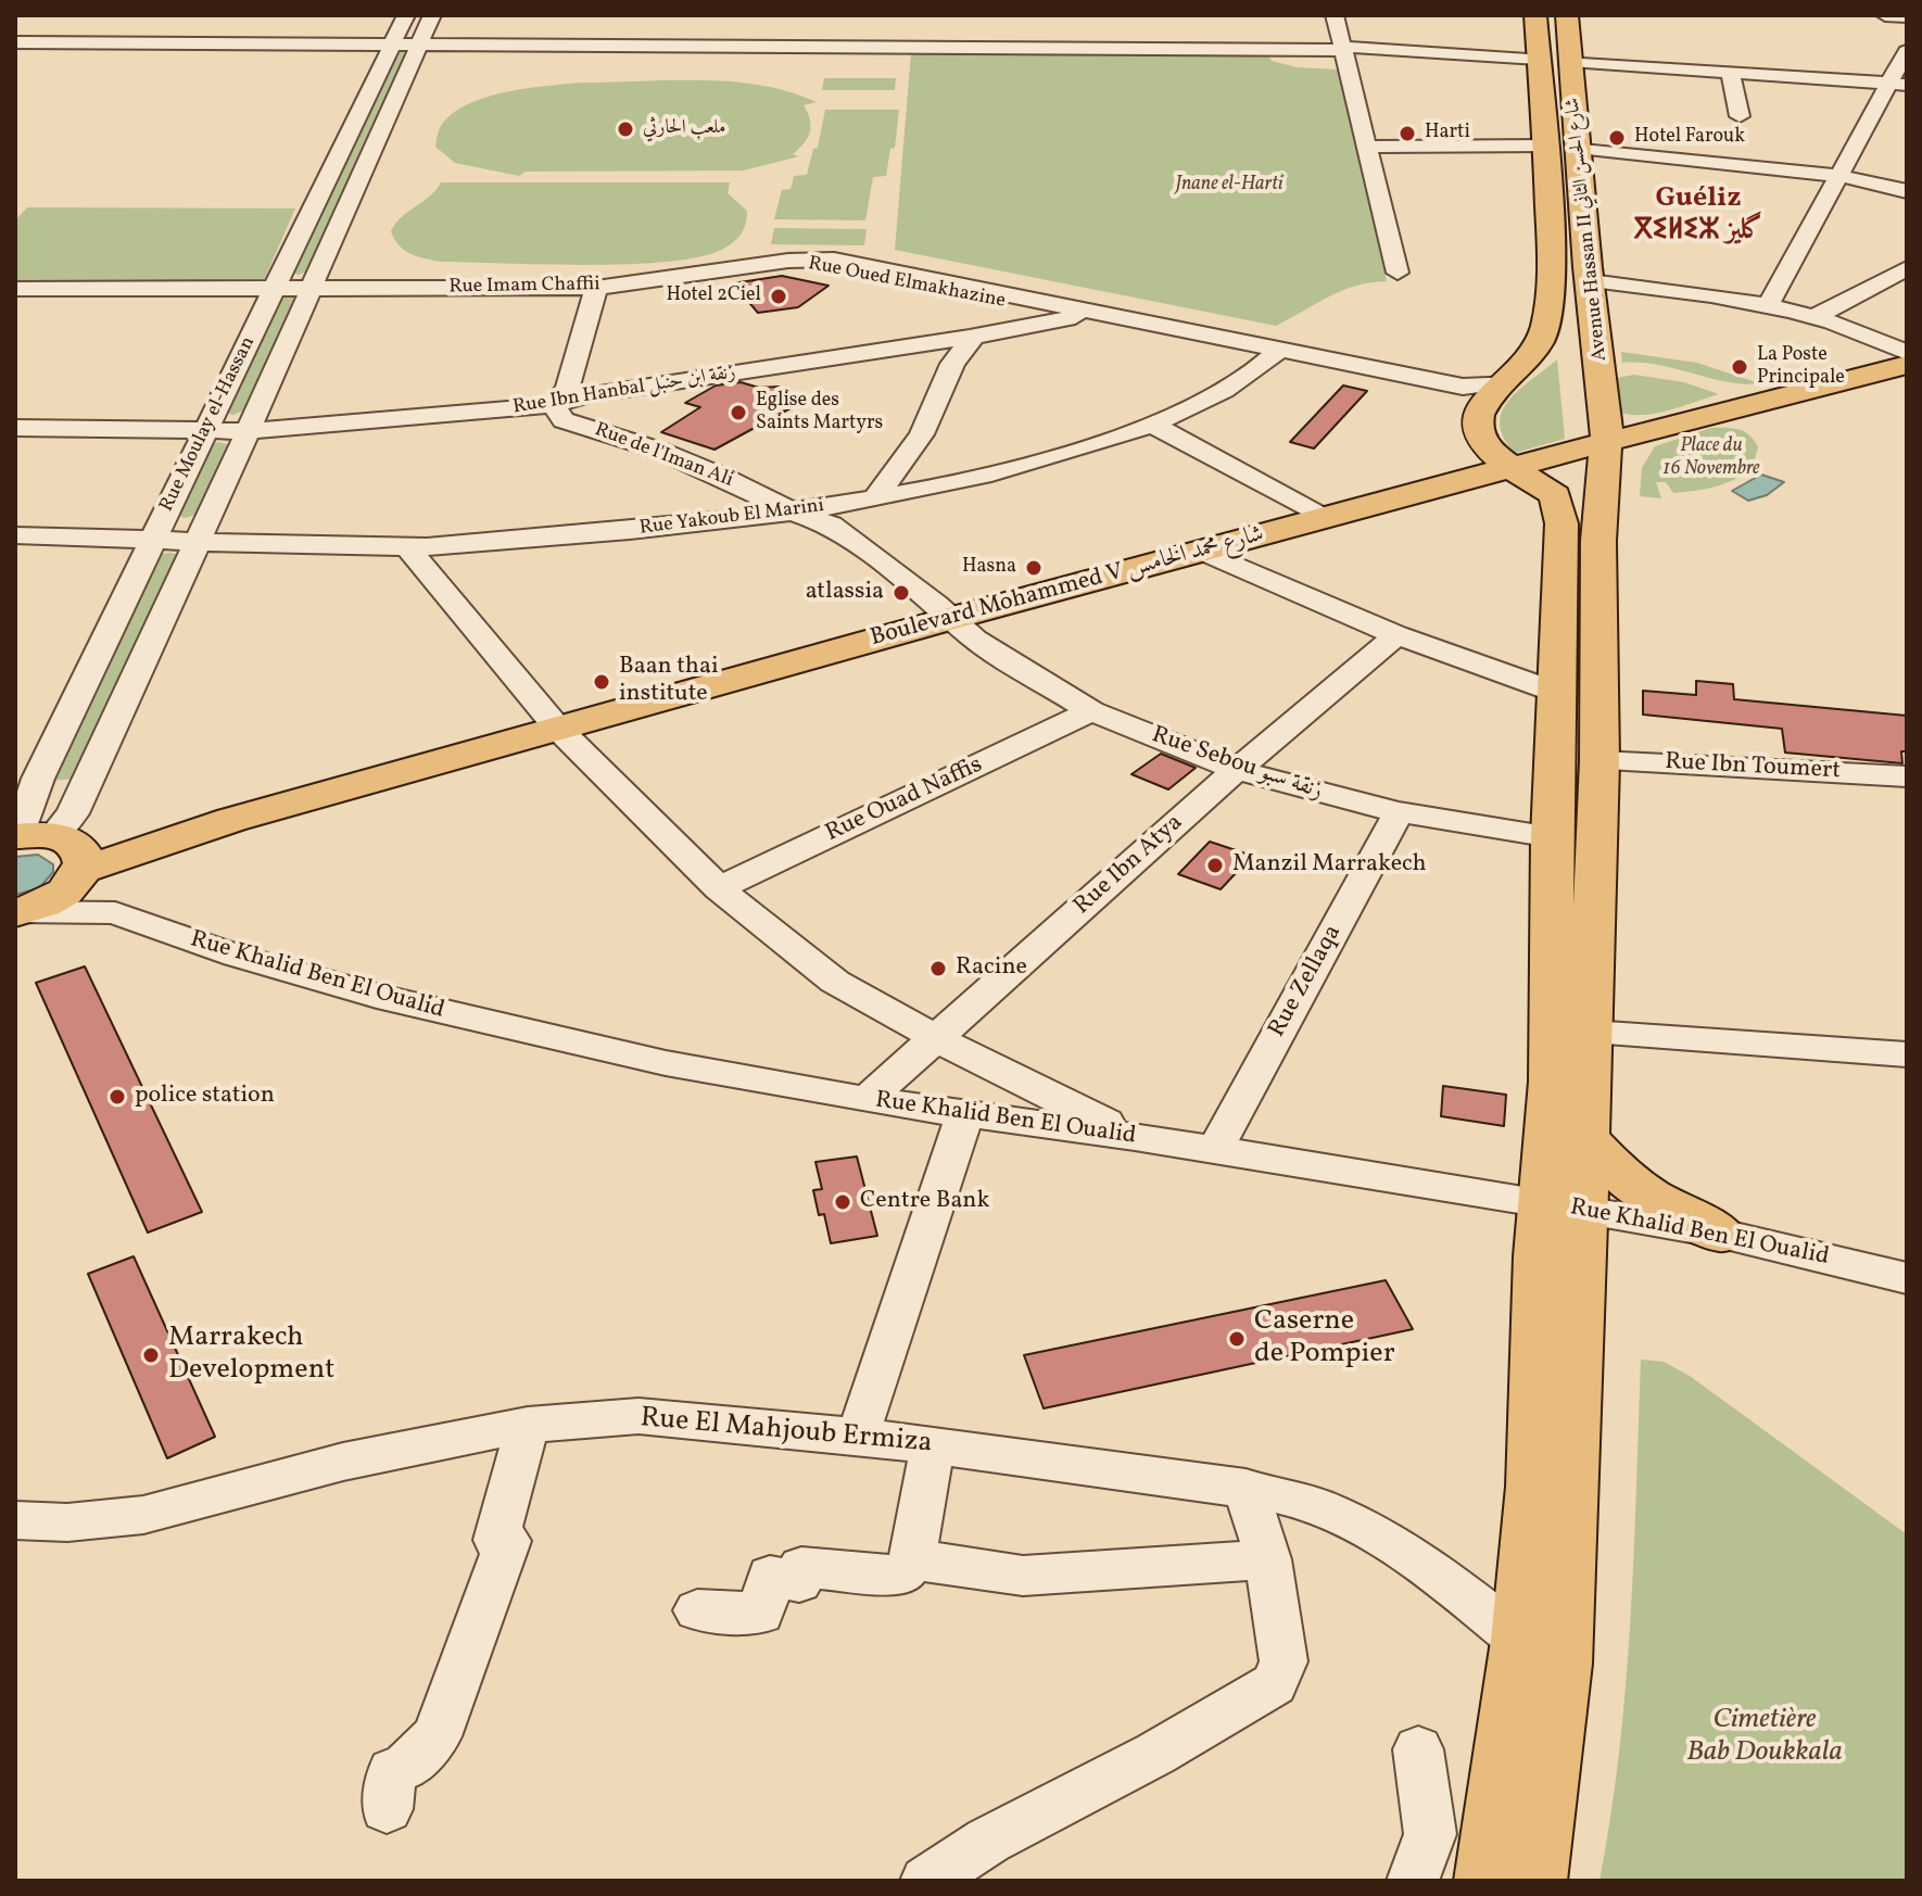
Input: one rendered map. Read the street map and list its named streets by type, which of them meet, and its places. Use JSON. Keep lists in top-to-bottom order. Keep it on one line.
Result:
{"streets":{"main road":["Avenue Hassan II شارع الحسن الثاني","Boulevard Mohammed V شارع محمد الخامس"],"street":["Rue Oued Elmakhazine","Rue Imam Chaffii","Rue Ibn Hanbal زنقة ابن حنبل","Rue Moulay el-Hassan","Rue de l'Iman Ali","Rue Yakoub El Marini","Rue Sebou زنقة سبو","Rue Ibn Toumert","Rue Ouad Naffis","Rue Ibn Atya","Rue Khalid Ben El Oualid","Rue Zellaqa","Rue El Mahjoub Ermiza"]},"crossings":[["Avenue Hassan II شارع الحسن الثاني","Rue Oued Elmakhazine"],["Avenue Hassan II شارع الحسن الثاني","Boulevard Mohammed V شارع محمد الخامس"],["Avenue Hassan II شارع الحسن الثاني","Rue Ibn Toumert"],["Avenue Hassan II شارع الحسن الثاني","Rue Khalid Ben El Oualid"],["Rue Oued Elmakhazine","Rue Imam Chaffii"],["Rue Oued Elmakhazine","Rue Ibn Hanbal زنقة ابن حنبل"],["Rue Oued Elmakhazine","Rue Yakoub El Marini"],["Rue Imam Chaffii","Rue Moulay el-Hassan"],["Rue Ibn Hanbal زنقة ابن حنبل","Rue Moulay el-Hassan"],["Rue Ibn Hanbal زنقة ابن حنبل","Rue de l'Iman Ali"],["Rue Moulay el-Hassan","Rue Yakoub El Marini"],["Rue Moulay el-Hassan","Boulevard Mohammed V شارع محمد الخامس"],["Rue Moulay el-Hassan","Rue Khalid Ben El Oualid"],["Rue de l'Iman Ali","Rue Yakoub El Marini"],["Rue de l'Iman Ali","Boulevard Mohammed V شارع محمد الخامس"],["Rue de l'Iman Ali","Rue Sebou زنقة سبو"],["Boulevard Mohammed V شارع محمد الخامس","Rue Sebou زنقة سبو"],["Boulevard Mohammed V شارع محمد الخامس","Rue Khalid Ben El Oualid"],["Rue Sebou زنقة سبو","Rue Ouad Naffis"],["Rue Sebou زنقة سبو","Rue Ibn Atya"],["Rue Sebou زنقة سبو","Rue Zellaqa"],["Rue Ibn Atya","Rue Khalid Ben El Oualid"],["Rue Khalid Ben El Oualid","Rue Zellaqa"]],"districts":["Guéliz ⴳⵉⵍⵉⵣ گليز"],"parks":["Jnane el-Harti","Place du 16 Novembre","Cimetière Bab Doukkala"],"places":["ملعب الحارثي","Harti","Hotel Farouk","Hotel 2Ciel","La Poste Principale","Eglise des Saints Martyrs","Hasna","atlassia","Baan thai institute","Manzil Marrakech","Racine","police station","Centre Bank","Caserne de Pompier","Marrakech Development"]}
